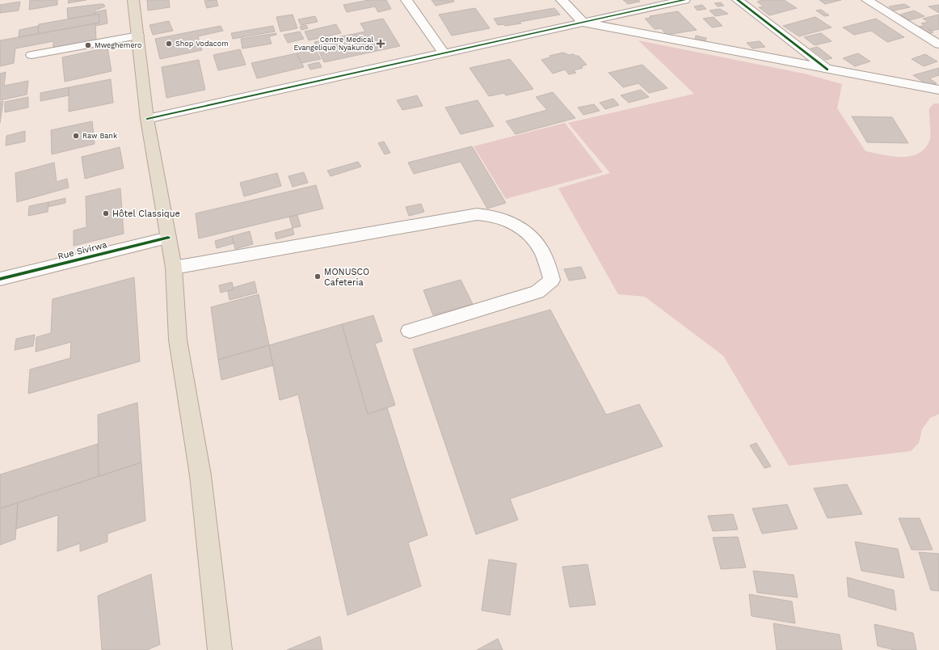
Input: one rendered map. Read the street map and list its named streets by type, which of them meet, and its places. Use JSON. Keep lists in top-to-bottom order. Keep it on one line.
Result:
{"streets":{"street":["Rue Sivirwa"]},"places":{"other":["Shop Vodacom","Mweghemero","Raw Bank","Hôtel Classique","MONUSCO Cafeteria"],"health":["Centre Medical Evangelique Nyakunde"]}}
